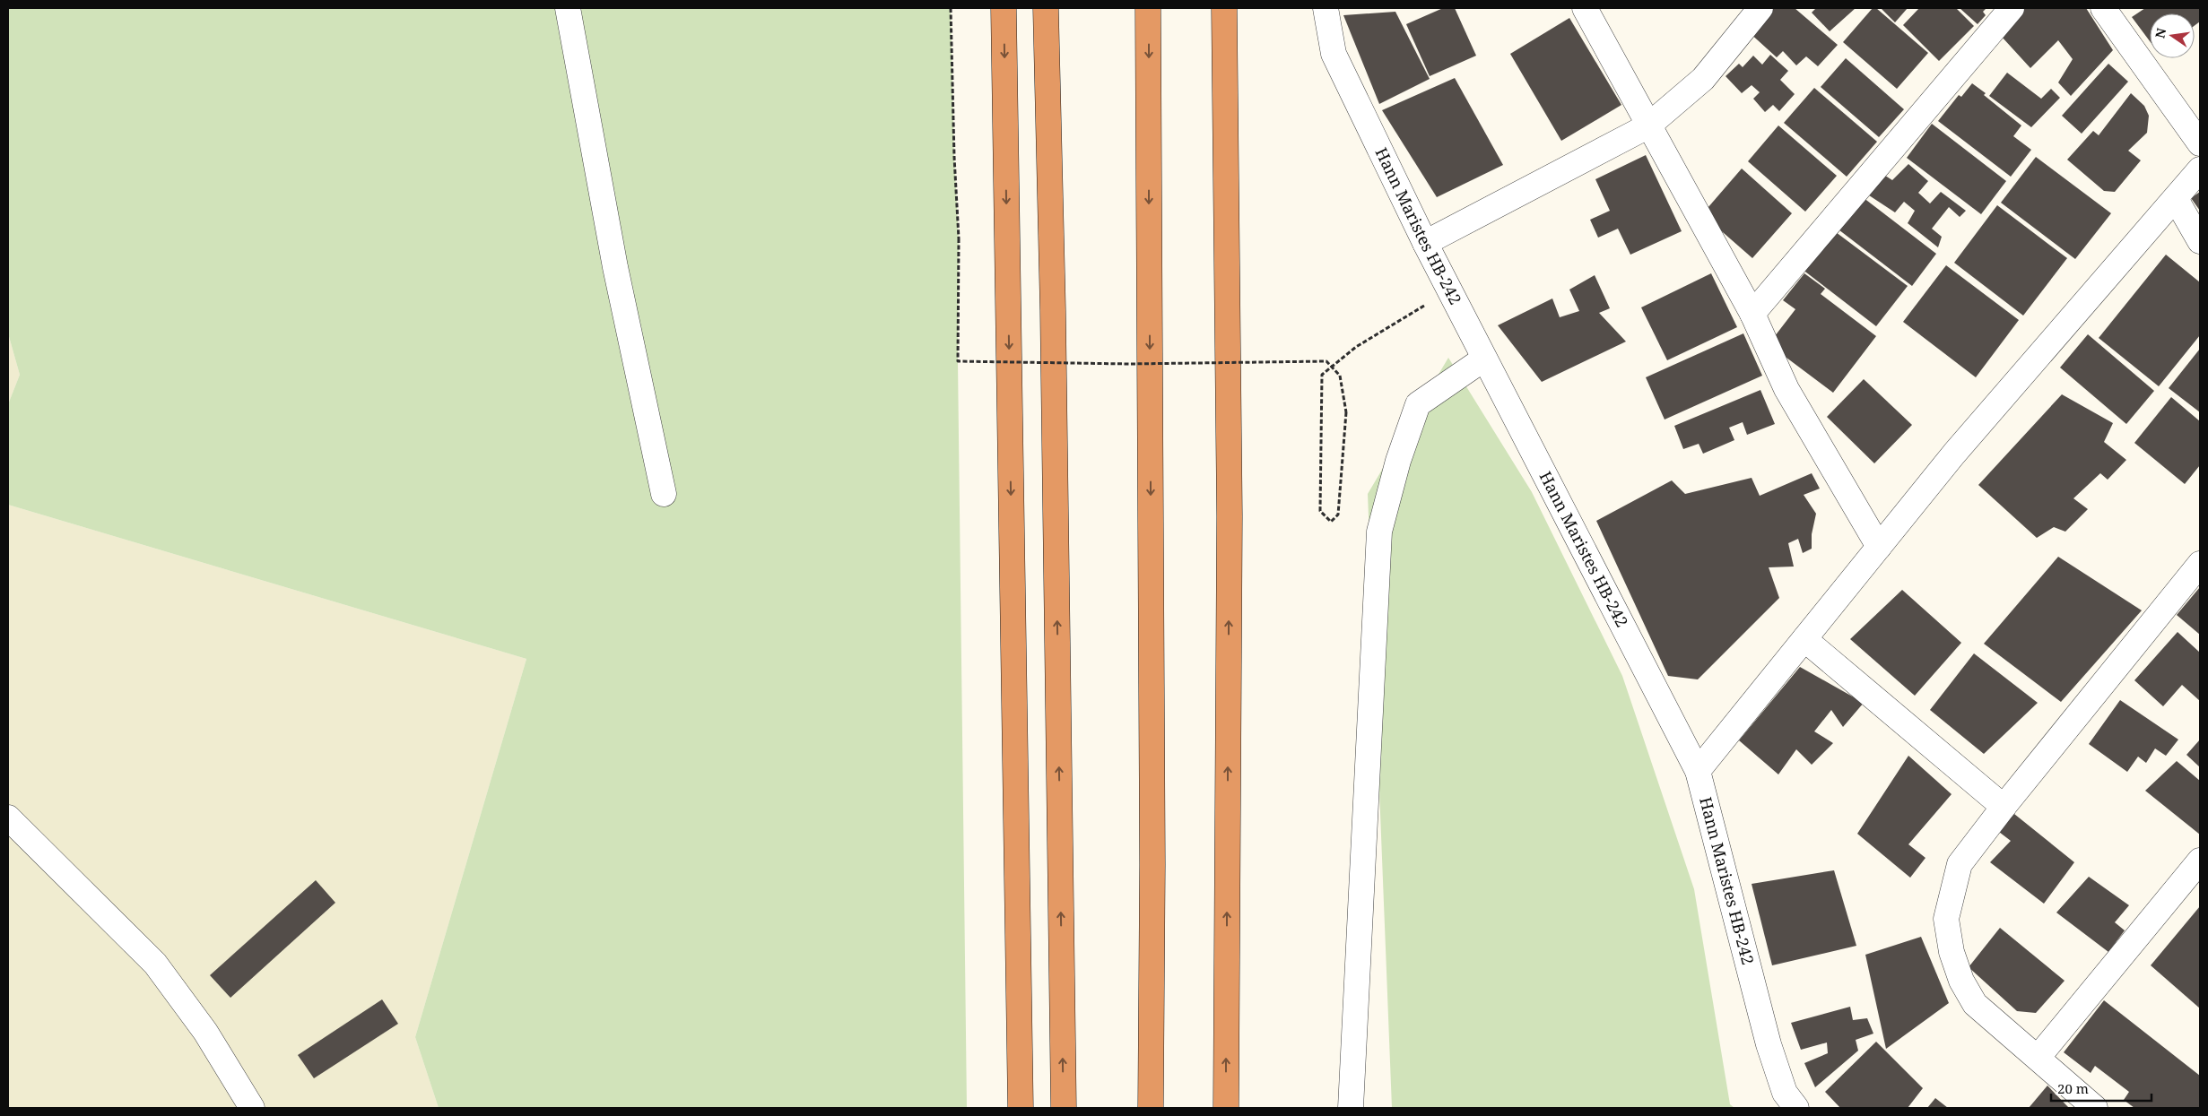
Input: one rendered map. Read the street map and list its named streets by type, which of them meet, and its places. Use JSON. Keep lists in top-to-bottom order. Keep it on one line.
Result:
{"streets":{"street":["Hann Maristes HB-242"]},"scale_bar":"20 m","north":"left"}
